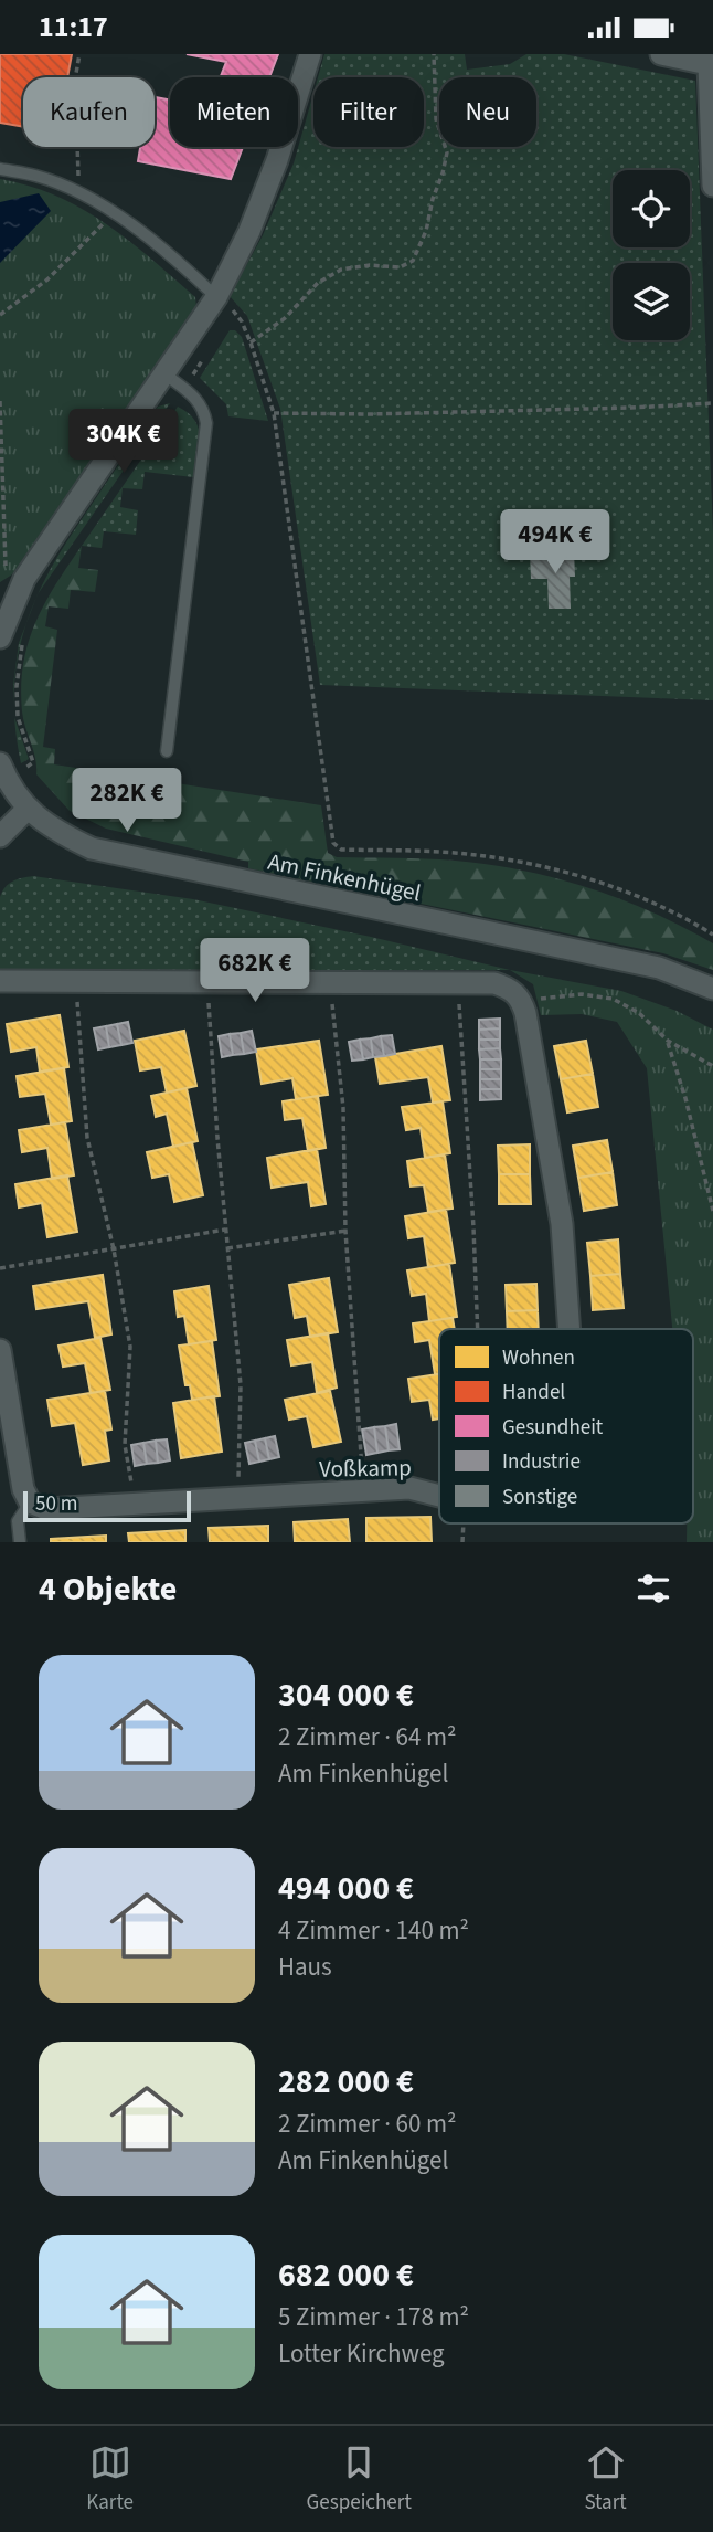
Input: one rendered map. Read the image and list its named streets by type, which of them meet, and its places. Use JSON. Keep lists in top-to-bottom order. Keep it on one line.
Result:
{"streets":{"street":["Am Finkenhügel","Voßkamp"]},"legend":["Wohnen","Handel","Gesundheit","Industrie","Sonstige"],"scale_bar":"50 m","page":{"status":"11:17","chip":["Kaufen","Mieten","Filter","Neu"],"price":["304K €","494K €","282K €","682K €"],"scale":"50 m","heading":"4 Objekte","list":[{"name":"304 000 €","note":"2 Zimmer · 64 m² · Am Finkenhügel"},{"name":"494 000 €","note":"4 Zimmer · 140 m² · Haus"},{"name":"282 000 €","note":"2 Zimmer · 60 m² · Am Finkenhügel"},{"name":"682 000 €","note":"5 Zimmer · 178 m² · Lotter Kirchweg"}],"tabs":["Karte","Gespeichert","Start"]}}
